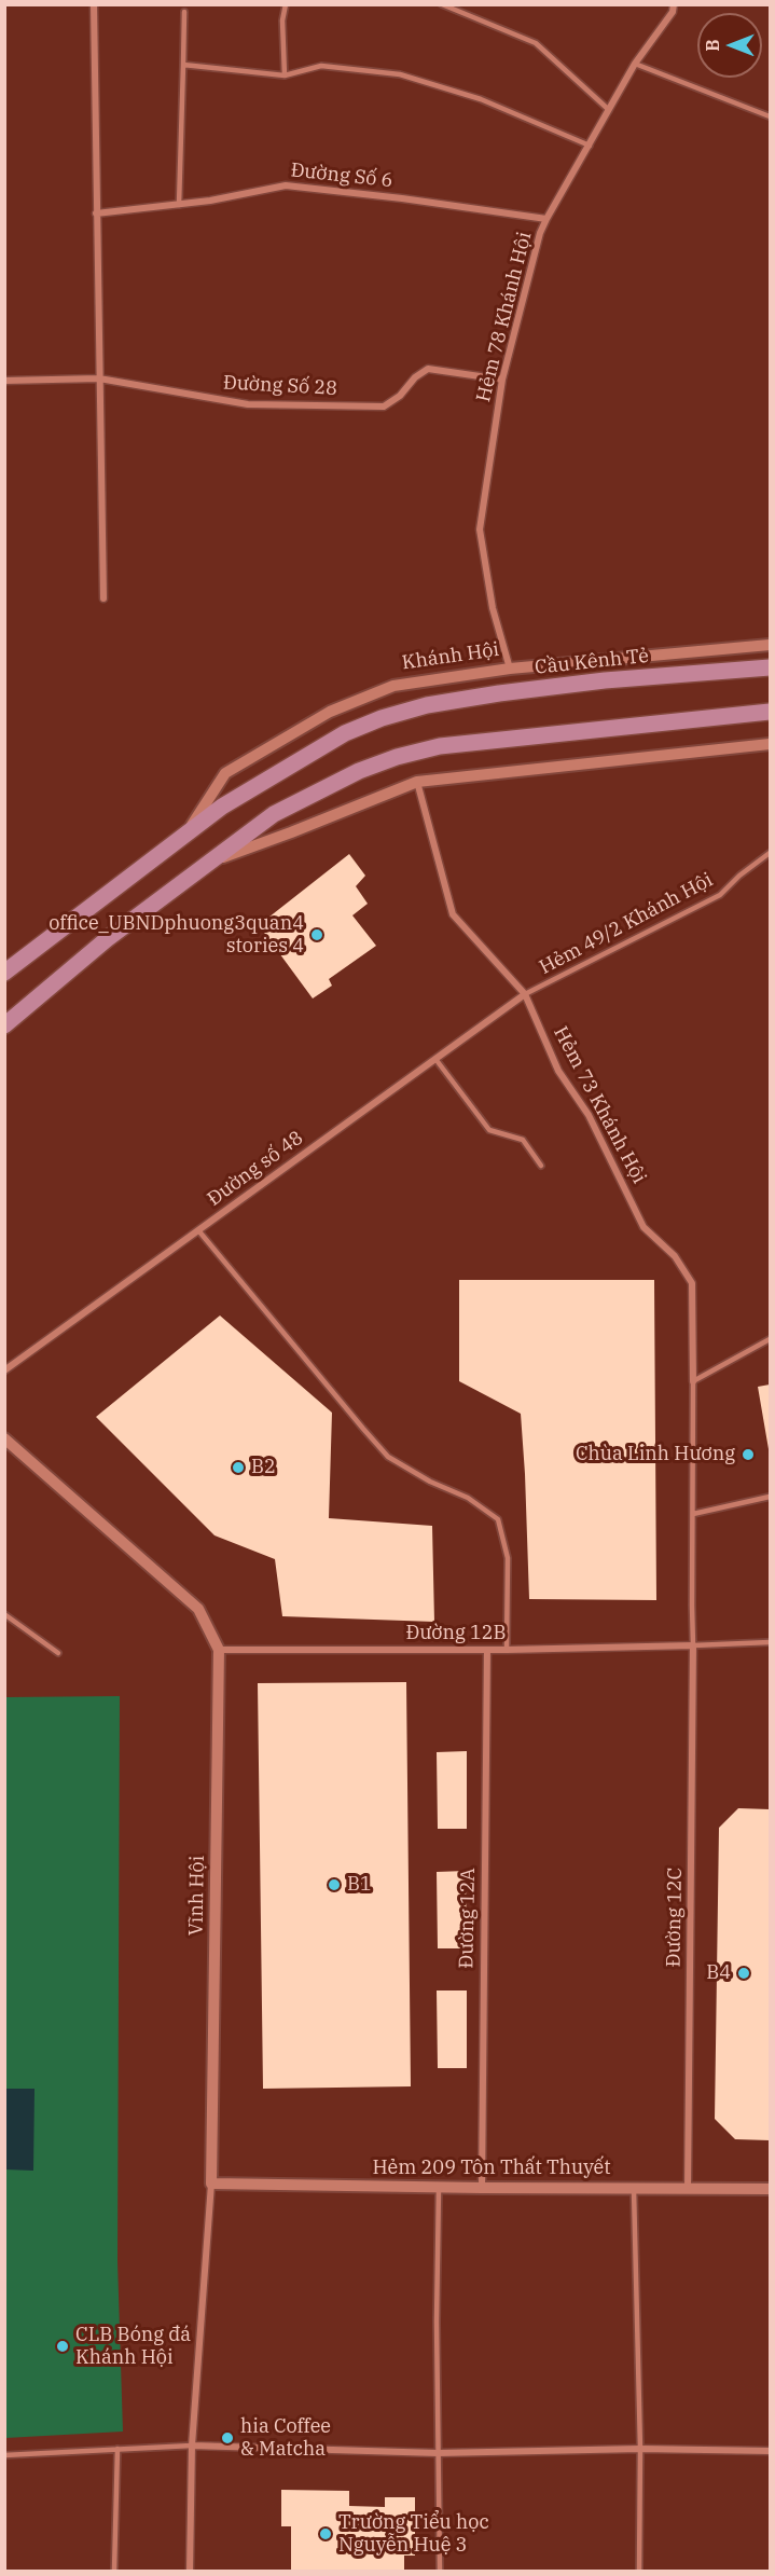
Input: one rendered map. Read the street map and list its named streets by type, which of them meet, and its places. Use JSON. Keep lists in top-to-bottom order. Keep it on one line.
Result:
{"streets":{"main road":["Khánh Hội","Cầu Kênh Tẻ"],"street":["Đường Số 6","Hẻm 78 Khánh Hội","Đường Số 28","Hẻm 73 Khánh Hội","Đường số 48","Đường 12B","Vĩnh Hội","Đường 12C","Đường 12A","Hẻm 209 Tôn Thất Thuyết"],"lane":["Hẻm 49/2 Khánh Hội"]},"crossings":[["Đường Số 6","Hẻm 78 Khánh Hội"],["Hẻm 78 Khánh Hội","Đường Số 28"],["Hẻm 78 Khánh Hội","Khánh Hội"],["Khánh Hội","Cầu Kênh Tẻ"],["Hẻm 49/2 Khánh Hội","Hẻm 73 Khánh Hội"],["Hẻm 49/2 Khánh Hội","Đường số 48"],["Hẻm 73 Khánh Hội","Đường số 48"],["Đường 12B","Vĩnh Hội"],["Đường 12B","Đường 12C"],["Đường 12B","Đường 12A"],["Vĩnh Hội","Hẻm 209 Tôn Thất Thuyết"],["Đường 12C","Hẻm 209 Tôn Thất Thuyết"],["Đường 12A","Hẻm 209 Tôn Thất Thuyết"]],"places":["office_UBNDphuong3quan4 stories 4","Chùa Linh Hương","B2","B1","B4","CLB Bóng đá Khánh Hội","hia Coffee & Matcha","Trường Tiểu học Nguyễn Huệ 3"],"north":"left"}
